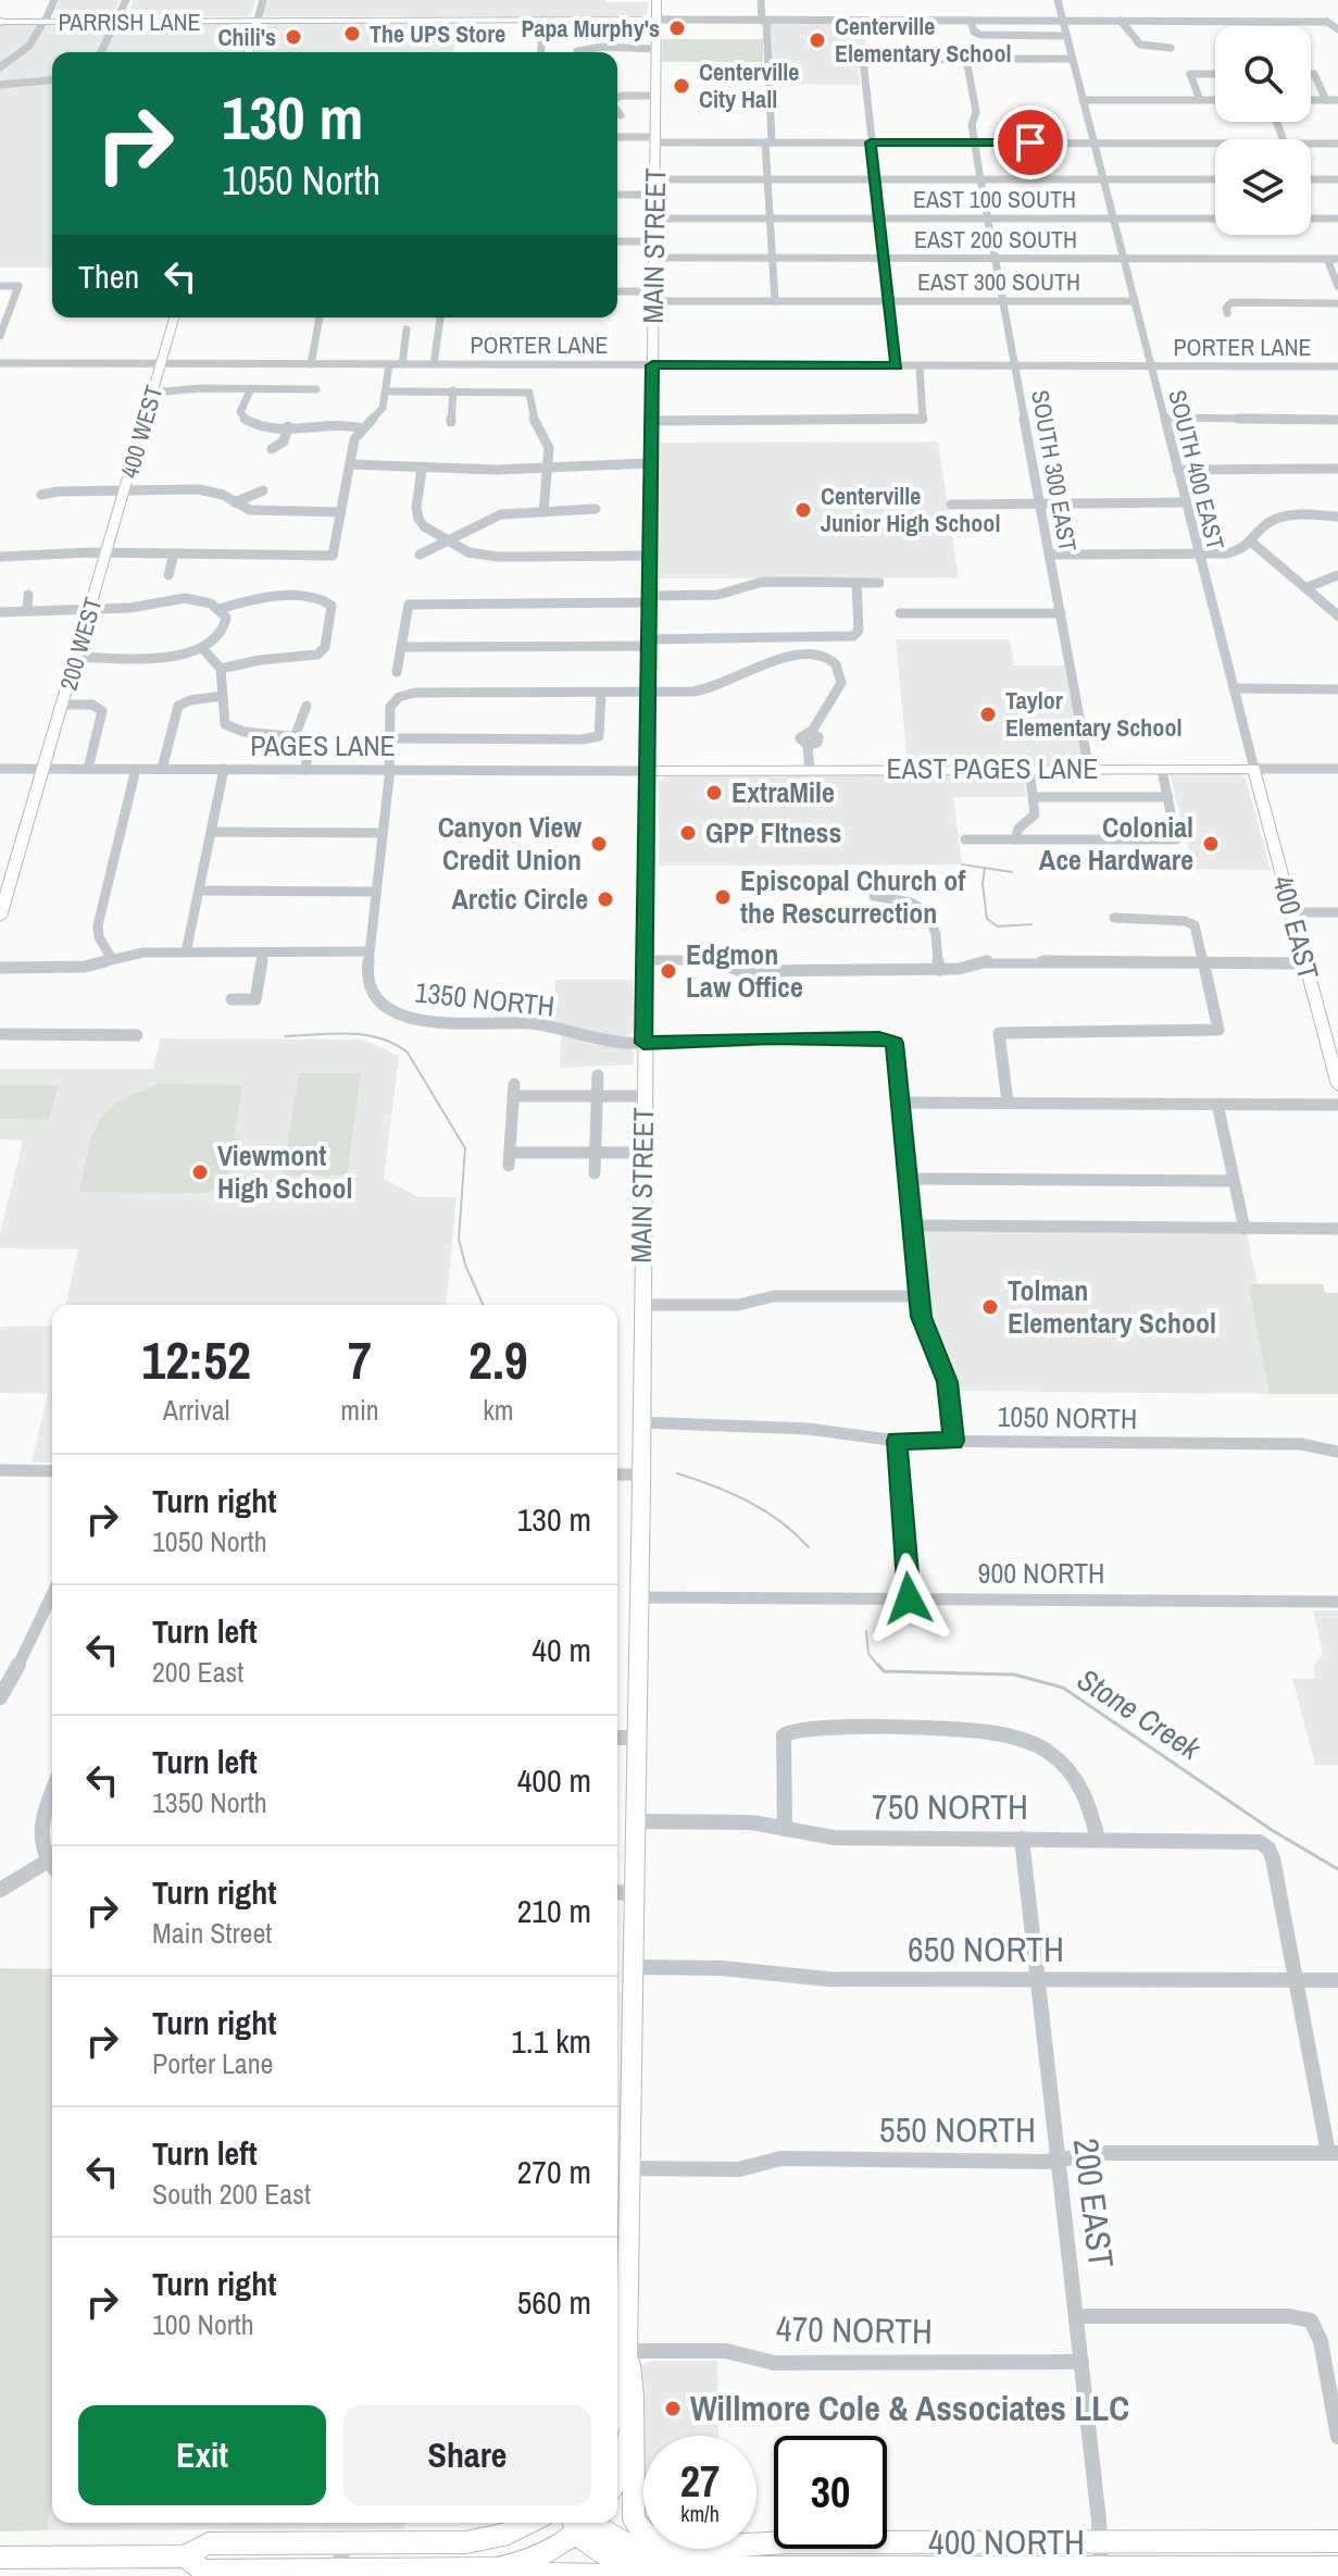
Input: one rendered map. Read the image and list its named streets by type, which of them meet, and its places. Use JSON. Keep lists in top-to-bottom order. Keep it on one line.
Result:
{"streets":{"main road":["PARRISH LANE","MAIN STREET","400 WEST","200 WEST","EAST PAGES LANE","400 EAST","400 NORTH"],"street":["EAST 100 SOUTH","EAST 200 SOUTH","EAST 300 SOUTH","PORTER LANE","SOUTH 400 EAST","SOUTH 300 EAST","PAGES LANE","1350 NORTH","1050 NORTH","900 NORTH","750 NORTH","650 NORTH","550 NORTH","200 EAST","470 NORTH"]},"crossings":[["PARRISH LANE","MAIN STREET"],["PARRISH LANE","SOUTH 400 EAST"],["EAST 100 SOUTH","MAIN STREET"],["EAST 100 SOUTH","SOUTH 400 EAST"],["EAST 100 SOUTH","SOUTH 300 EAST"],["EAST 200 SOUTH","MAIN STREET"],["EAST 200 SOUTH","SOUTH 400 EAST"],["EAST 200 SOUTH","SOUTH 300 EAST"],["MAIN STREET","EAST 300 SOUTH"],["MAIN STREET","PORTER LANE"],["MAIN STREET","PAGES LANE"],["MAIN STREET","EAST PAGES LANE"],["MAIN STREET","1350 NORTH"],["MAIN STREET","1050 NORTH"],["MAIN STREET","900 NORTH"],["MAIN STREET","750 NORTH"],["MAIN STREET","650 NORTH"],["MAIN STREET","550 NORTH"],["MAIN STREET","470 NORTH"],["EAST 300 SOUTH","SOUTH 400 EAST"],["EAST 300 SOUTH","SOUTH 300 EAST"],["PORTER LANE","400 WEST"],["PORTER LANE","SOUTH 400 EAST"],["PORTER LANE","SOUTH 300 EAST"],["400 WEST","200 WEST"],["SOUTH 400 EAST","EAST PAGES LANE"],["SOUTH 400 EAST","400 EAST"],["SOUTH 300 EAST","EAST PAGES LANE"],["200 WEST","PAGES LANE"],["PAGES LANE","EAST PAGES LANE"],["EAST PAGES LANE","400 EAST"],["750 NORTH","650 NORTH"],["750 NORTH","200 EAST"],["650 NORTH","200 EAST"],["550 NORTH","200 EAST"],["200 EAST","470 NORTH"],["200 EAST","400 NORTH"]],"water":["Stone Creek"],"places":["Papa Murphy's","The UPS Store","Chili's","Centerville Elementary School","Centerville City Hall","Centerville Junior High School","Taylor Elementary School","ExtraMile","GPP FItness","Canyon View Credit Union","Colonial Ace Hardware","Episcopal Church of the Rescurrection","Arctic Circle","Edgmon Law Office","Viewmont High School","Tolman Elementary School","Willmore Cole & Associates LLC"],"page":{"turn":["130 m","1050 North"],"then":"Then","eta":["12:52","Arrival","7","min","2.9","km"],"list":[{"name":"Turn right","note":"1050 North","value":"130 m"},{"name":"Turn left","note":"200 East","value":"40 m"},{"name":"Turn left","note":"1350 North","value":"400 m"},{"name":"Turn right","note":"Main Street","value":"210 m"},{"name":"Turn right","note":"Porter Lane","value":"1.1 km"},{"name":"Turn left","note":"South 200 East","value":"270 m"},{"name":"Turn right","note":"100 North","value":"560 m"}],"buttons":["Exit","Share"],"speed":"27 km/h","limit":"30"}}
